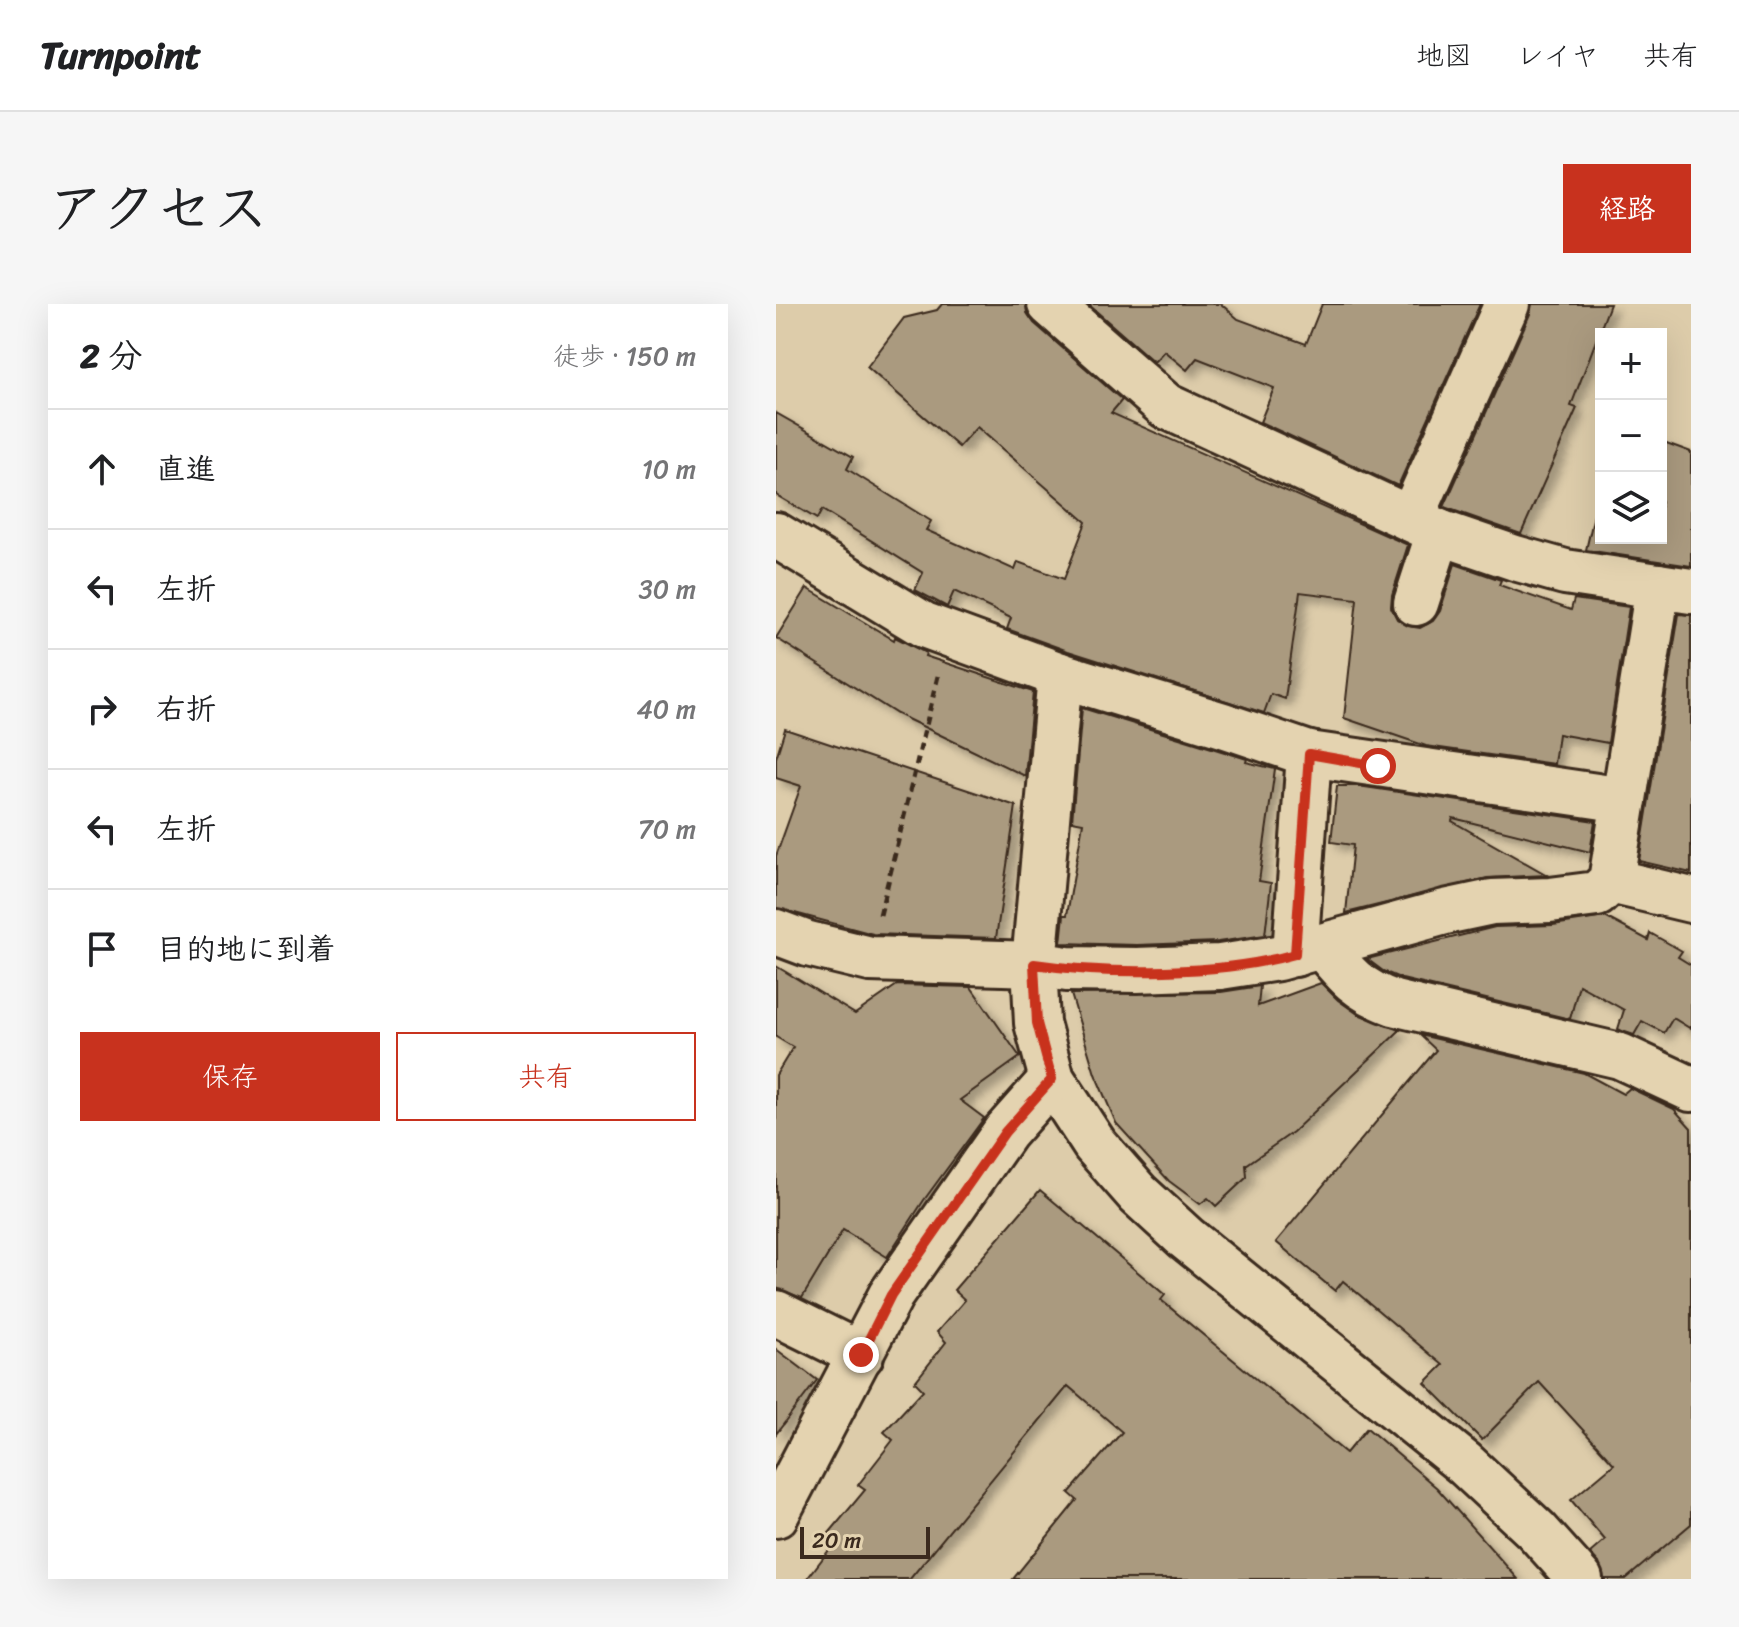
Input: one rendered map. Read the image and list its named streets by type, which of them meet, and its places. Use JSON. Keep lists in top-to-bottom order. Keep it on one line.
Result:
{"scale_bar":"20 m","page":{"header":"Turnpoint","nav":["地図","レイヤ","共有"],"title":"アクセス","buttons":["経路",["保存","共有"]],"heading":["2 分","徒歩 · 150 m"],"map_buttons":["+","−"],"list":[["直進","10 m"],["左折","30 m"],["右折","40 m"],["左折","70 m"],"目的地に到着"],"scale":"20 m"}}
